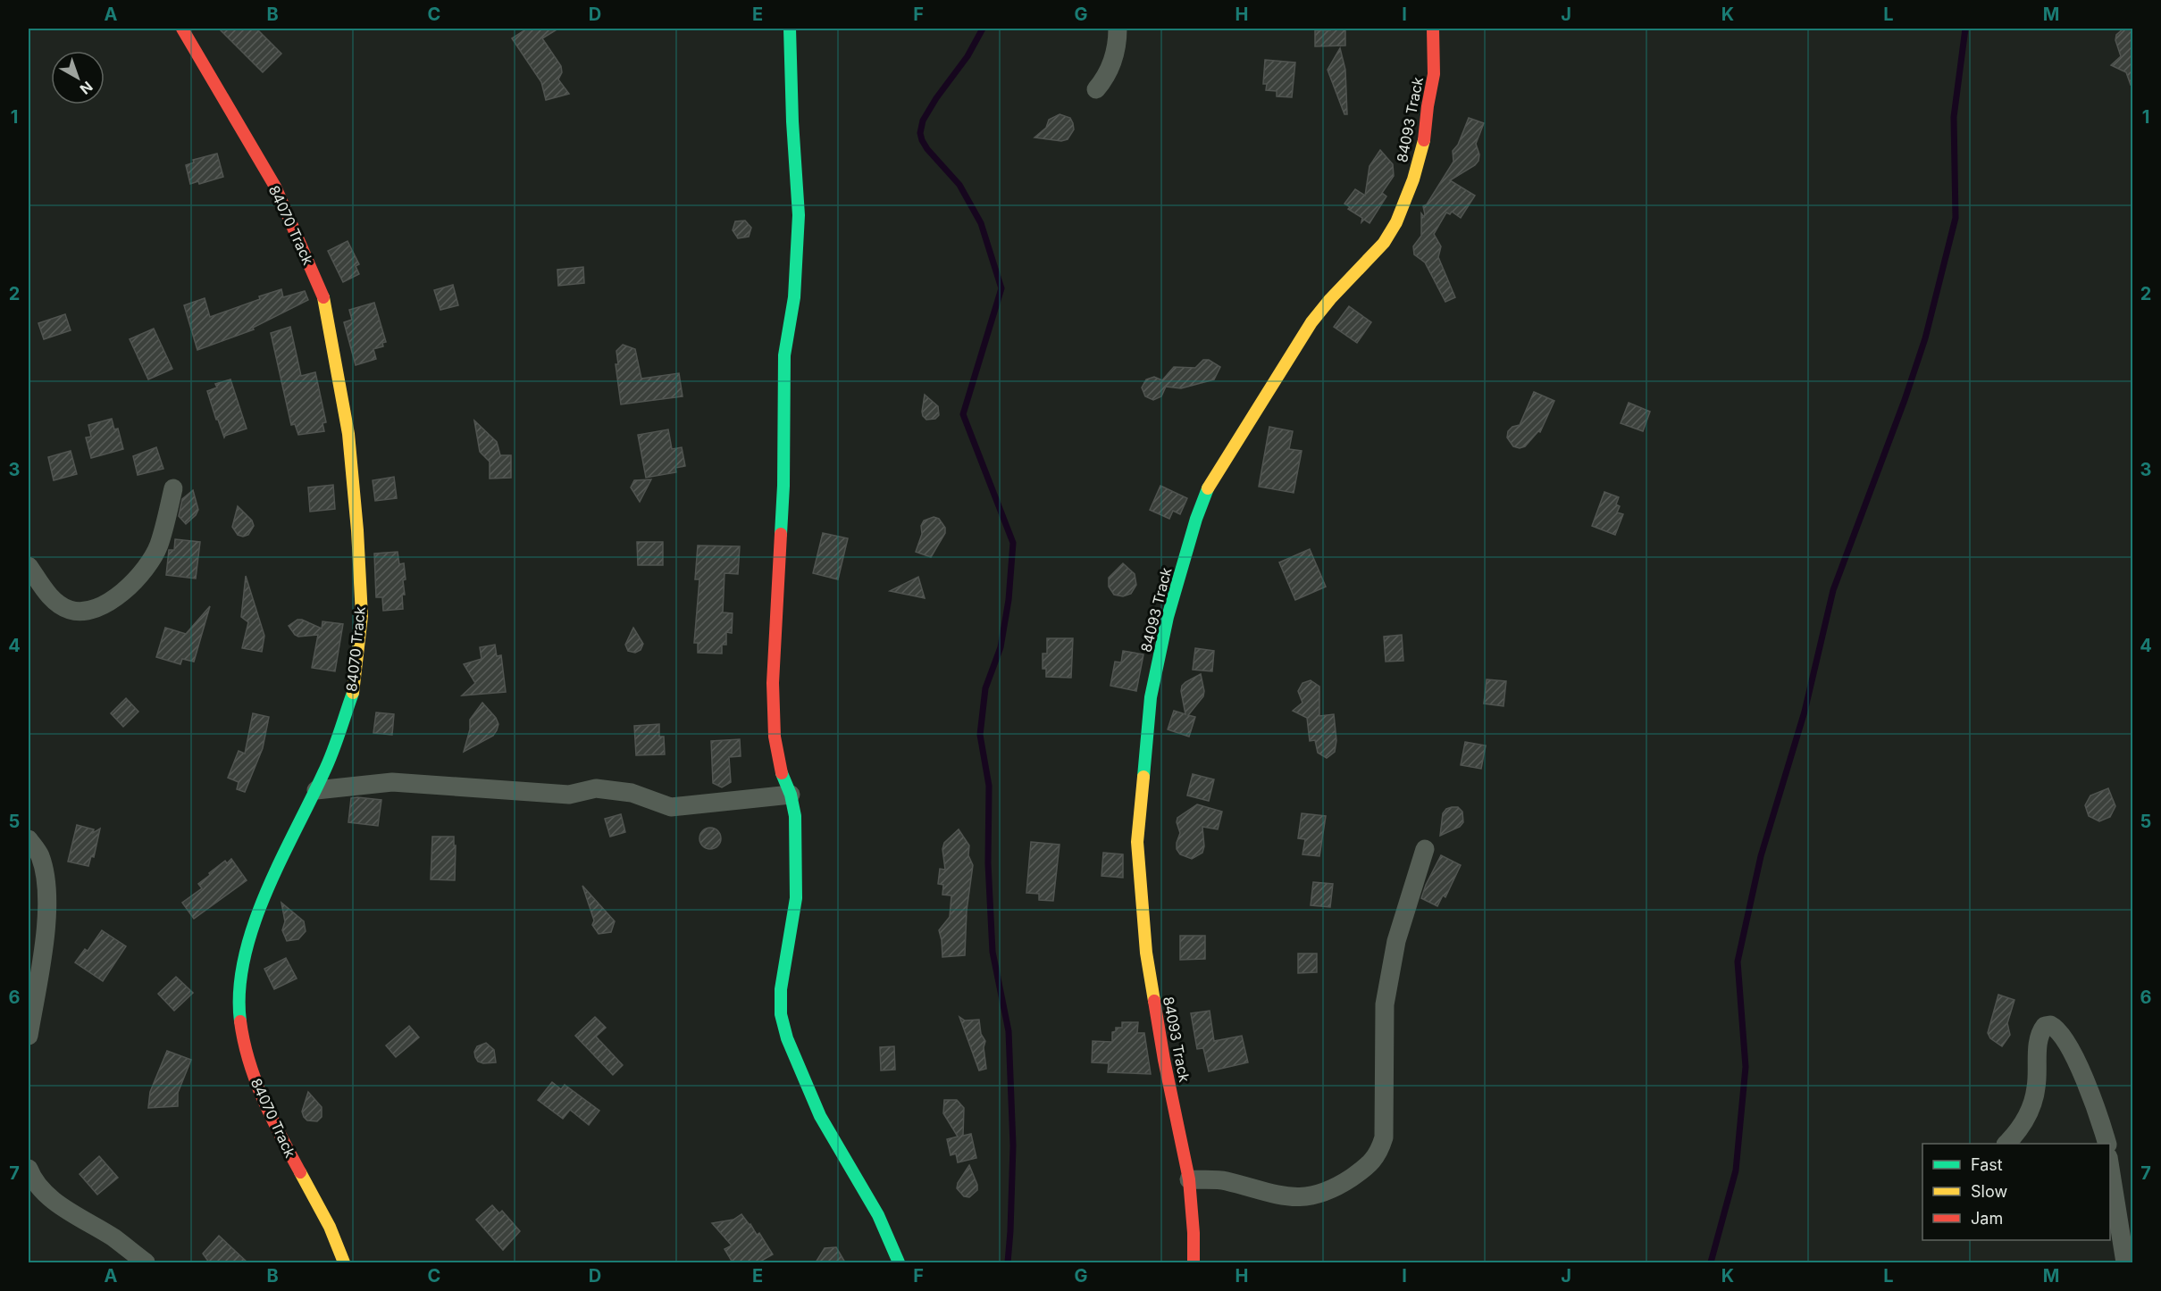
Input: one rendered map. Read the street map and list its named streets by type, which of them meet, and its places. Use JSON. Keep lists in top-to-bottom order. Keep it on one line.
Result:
{"streets":{"street":["84093 Track","84070 Track"]},"legend":["Fast","Slow","Jam"],"north":"bottom right","grid":{"columns":["A","B","C","D","E","F","G","H","I","J","K","L","M"],"rows":["1","2","3","4","5","6","7"]}}
